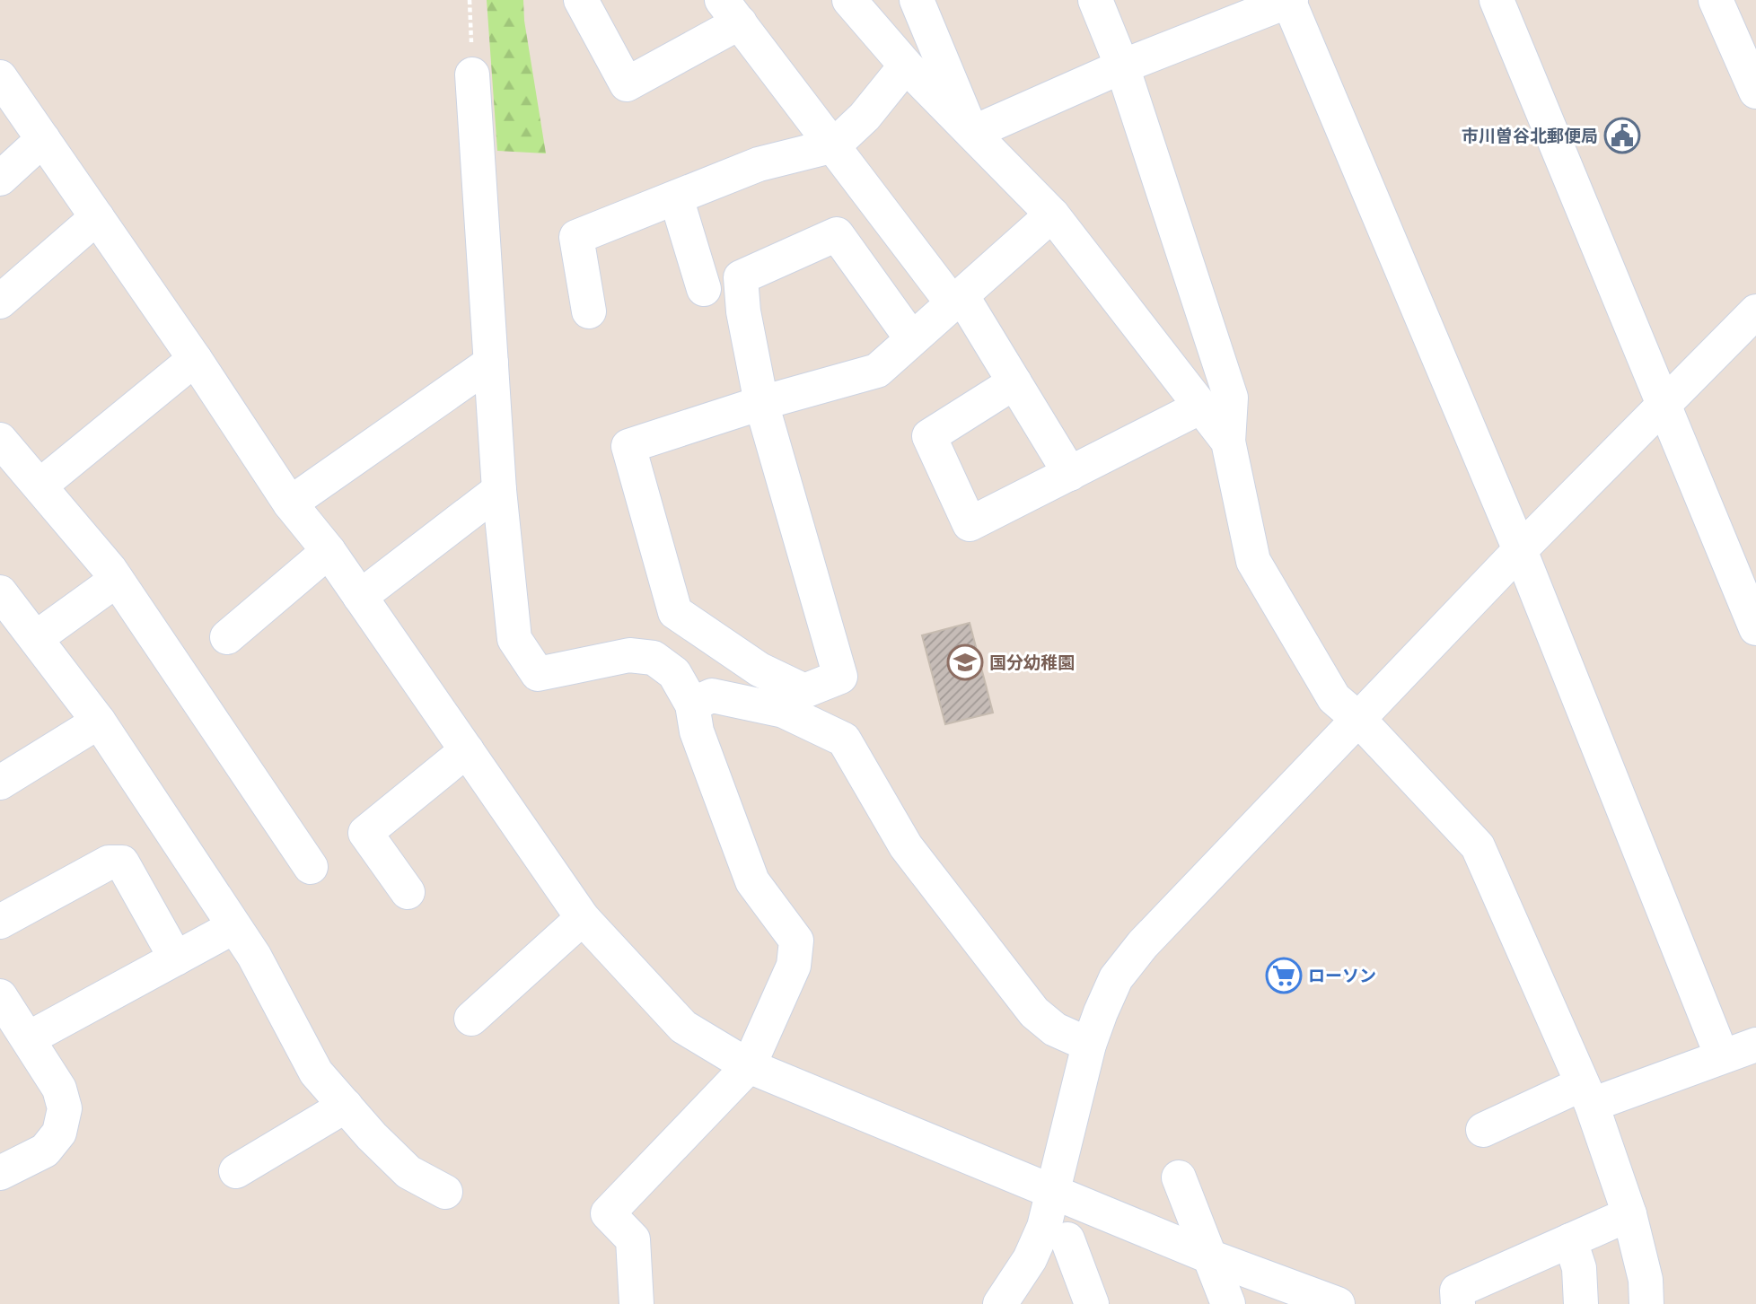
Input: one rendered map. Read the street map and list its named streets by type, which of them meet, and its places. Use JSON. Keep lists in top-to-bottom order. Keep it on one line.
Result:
{"places":{"public building":["市川曽谷北郵便局"],"school or university":["国分幼稚園"],"supermarket":["ローソン"]}}
